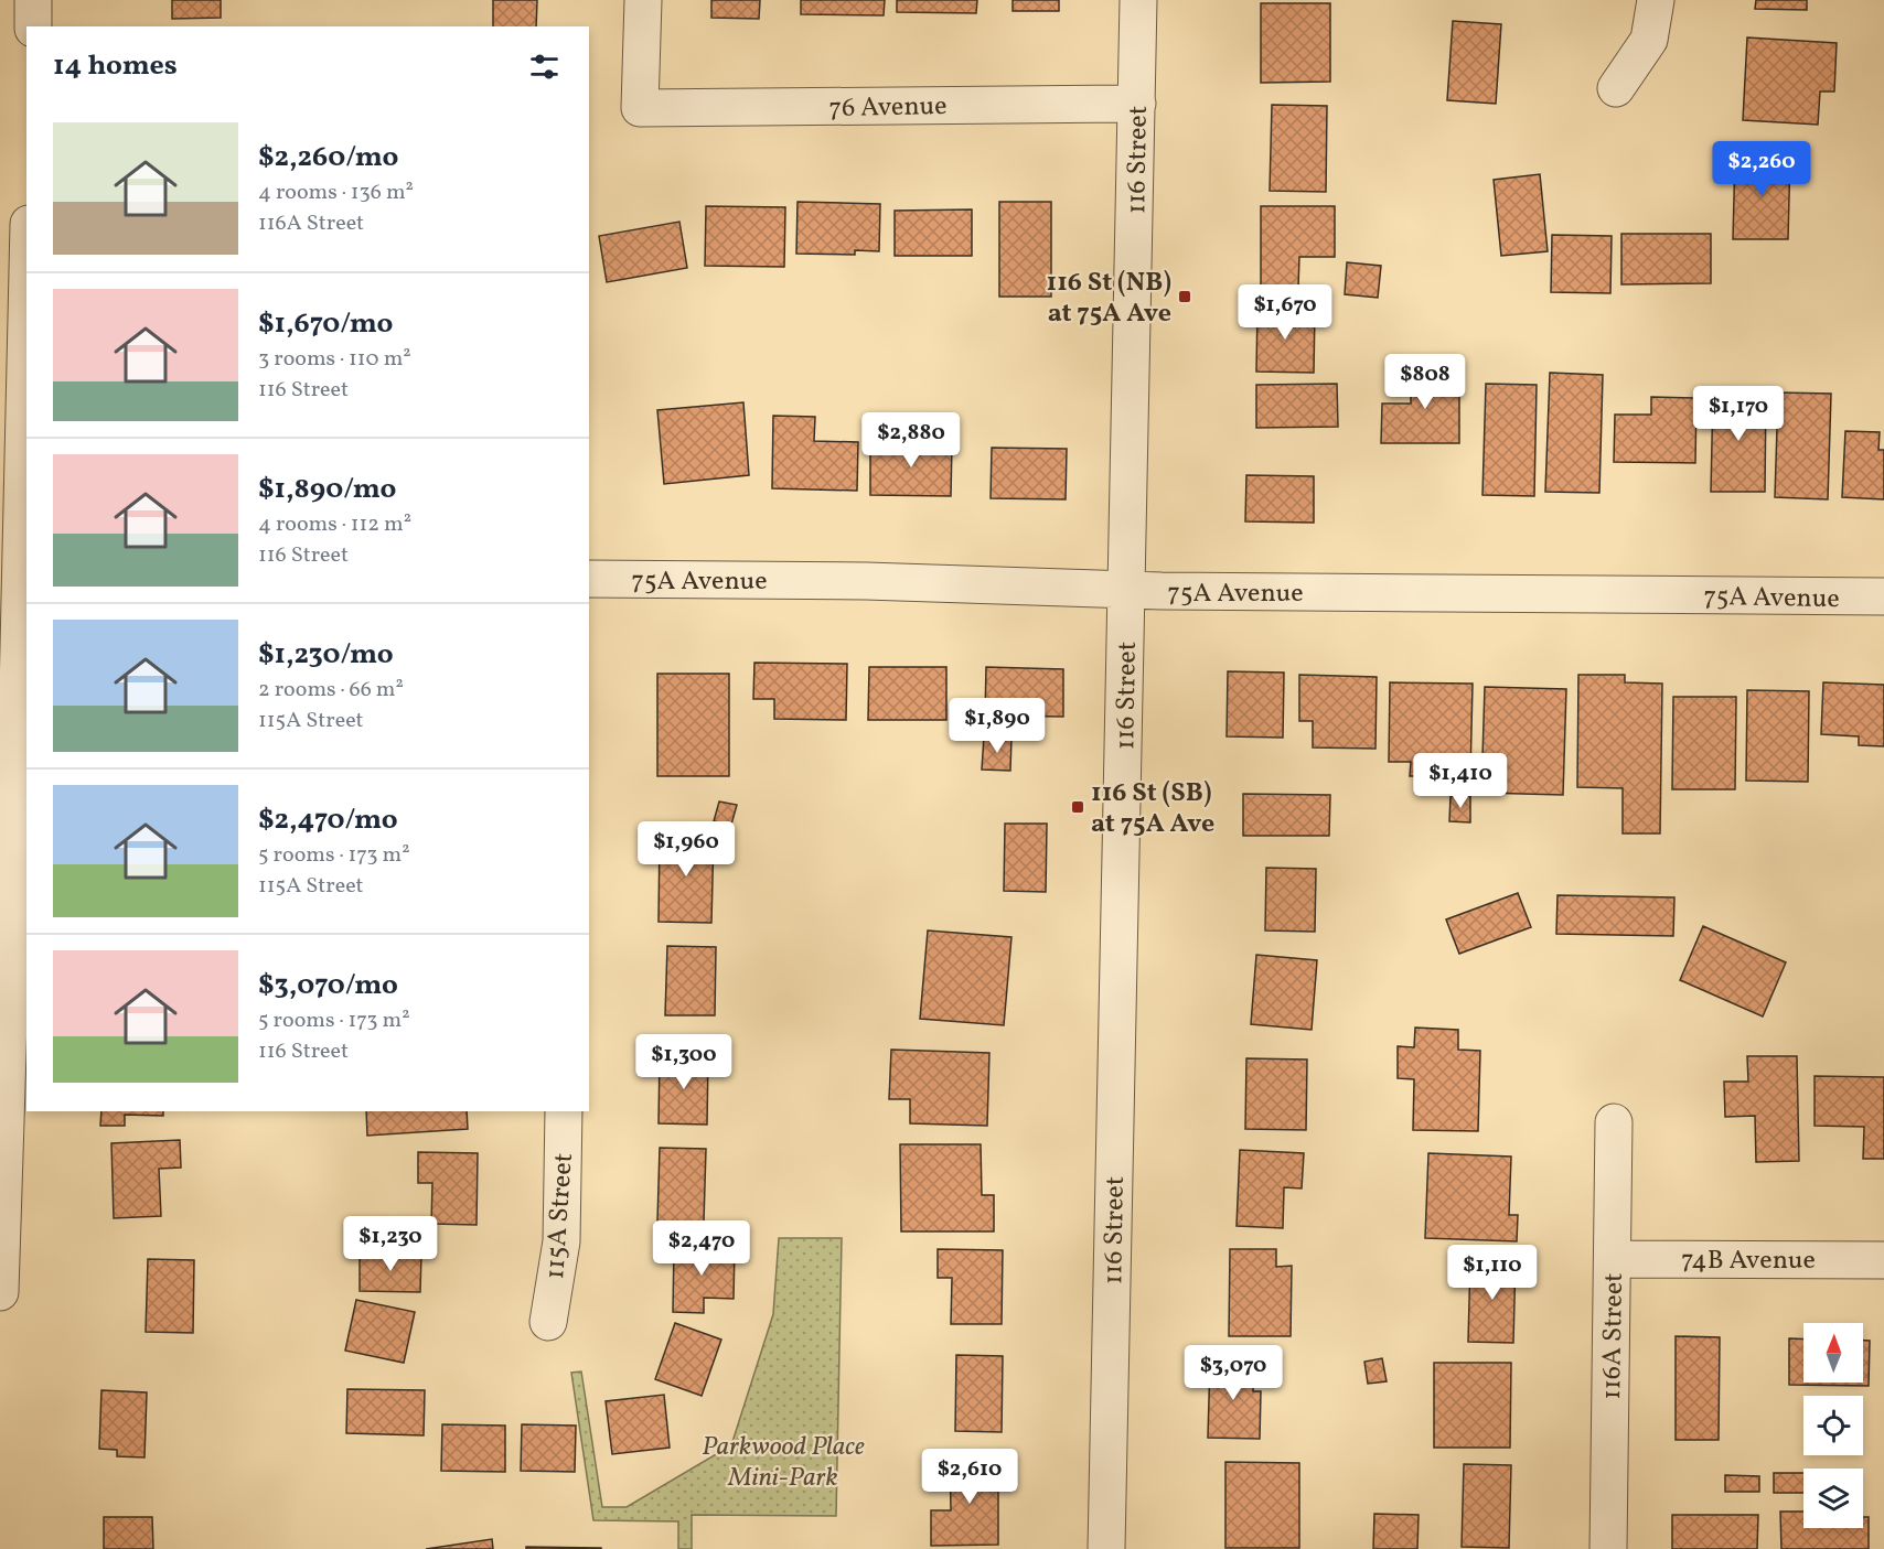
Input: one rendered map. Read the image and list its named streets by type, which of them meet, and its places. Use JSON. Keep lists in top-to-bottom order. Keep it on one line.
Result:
{"streets":{"street":["76 Avenue","116 Street","75A Avenue","115A Street","74B Avenue","116A Street"]},"crossings":[["76 Avenue","116 Street"],["116 Street","75A Avenue"],["74B Avenue","116A Street"]],"parks":["Parkwood Place Mini-Park"],"places":{"transit":["116 St (NB) at 75A Ave","116 St (SB) at 75A Ave"]},"north":"top","page":{"heading":"14 homes","list":[{"name":"$2,260/mo","note":"4 rooms · 136 m² · 116A Street"},{"name":"$1,670/mo","note":"3 rooms · 110 m² · 116 Street"},{"name":"$1,890/mo","note":"4 rooms · 112 m² · 116 Street"},{"name":"$1,230/mo","note":"2 rooms · 66 m² · 115A Street"},{"name":"$2,470/mo","note":"5 rooms · 173 m² · 115A Street"},{"name":"$3,070/mo","note":"5 rooms · 173 m² · 116 Street"}],"price":["$2,260","$1,670","$808","$1,170","$2,880","$1,890","$1,410","$1,960","$1,300","$1,230","$2,470","$1,110","$3,070","$2,610"]}}
